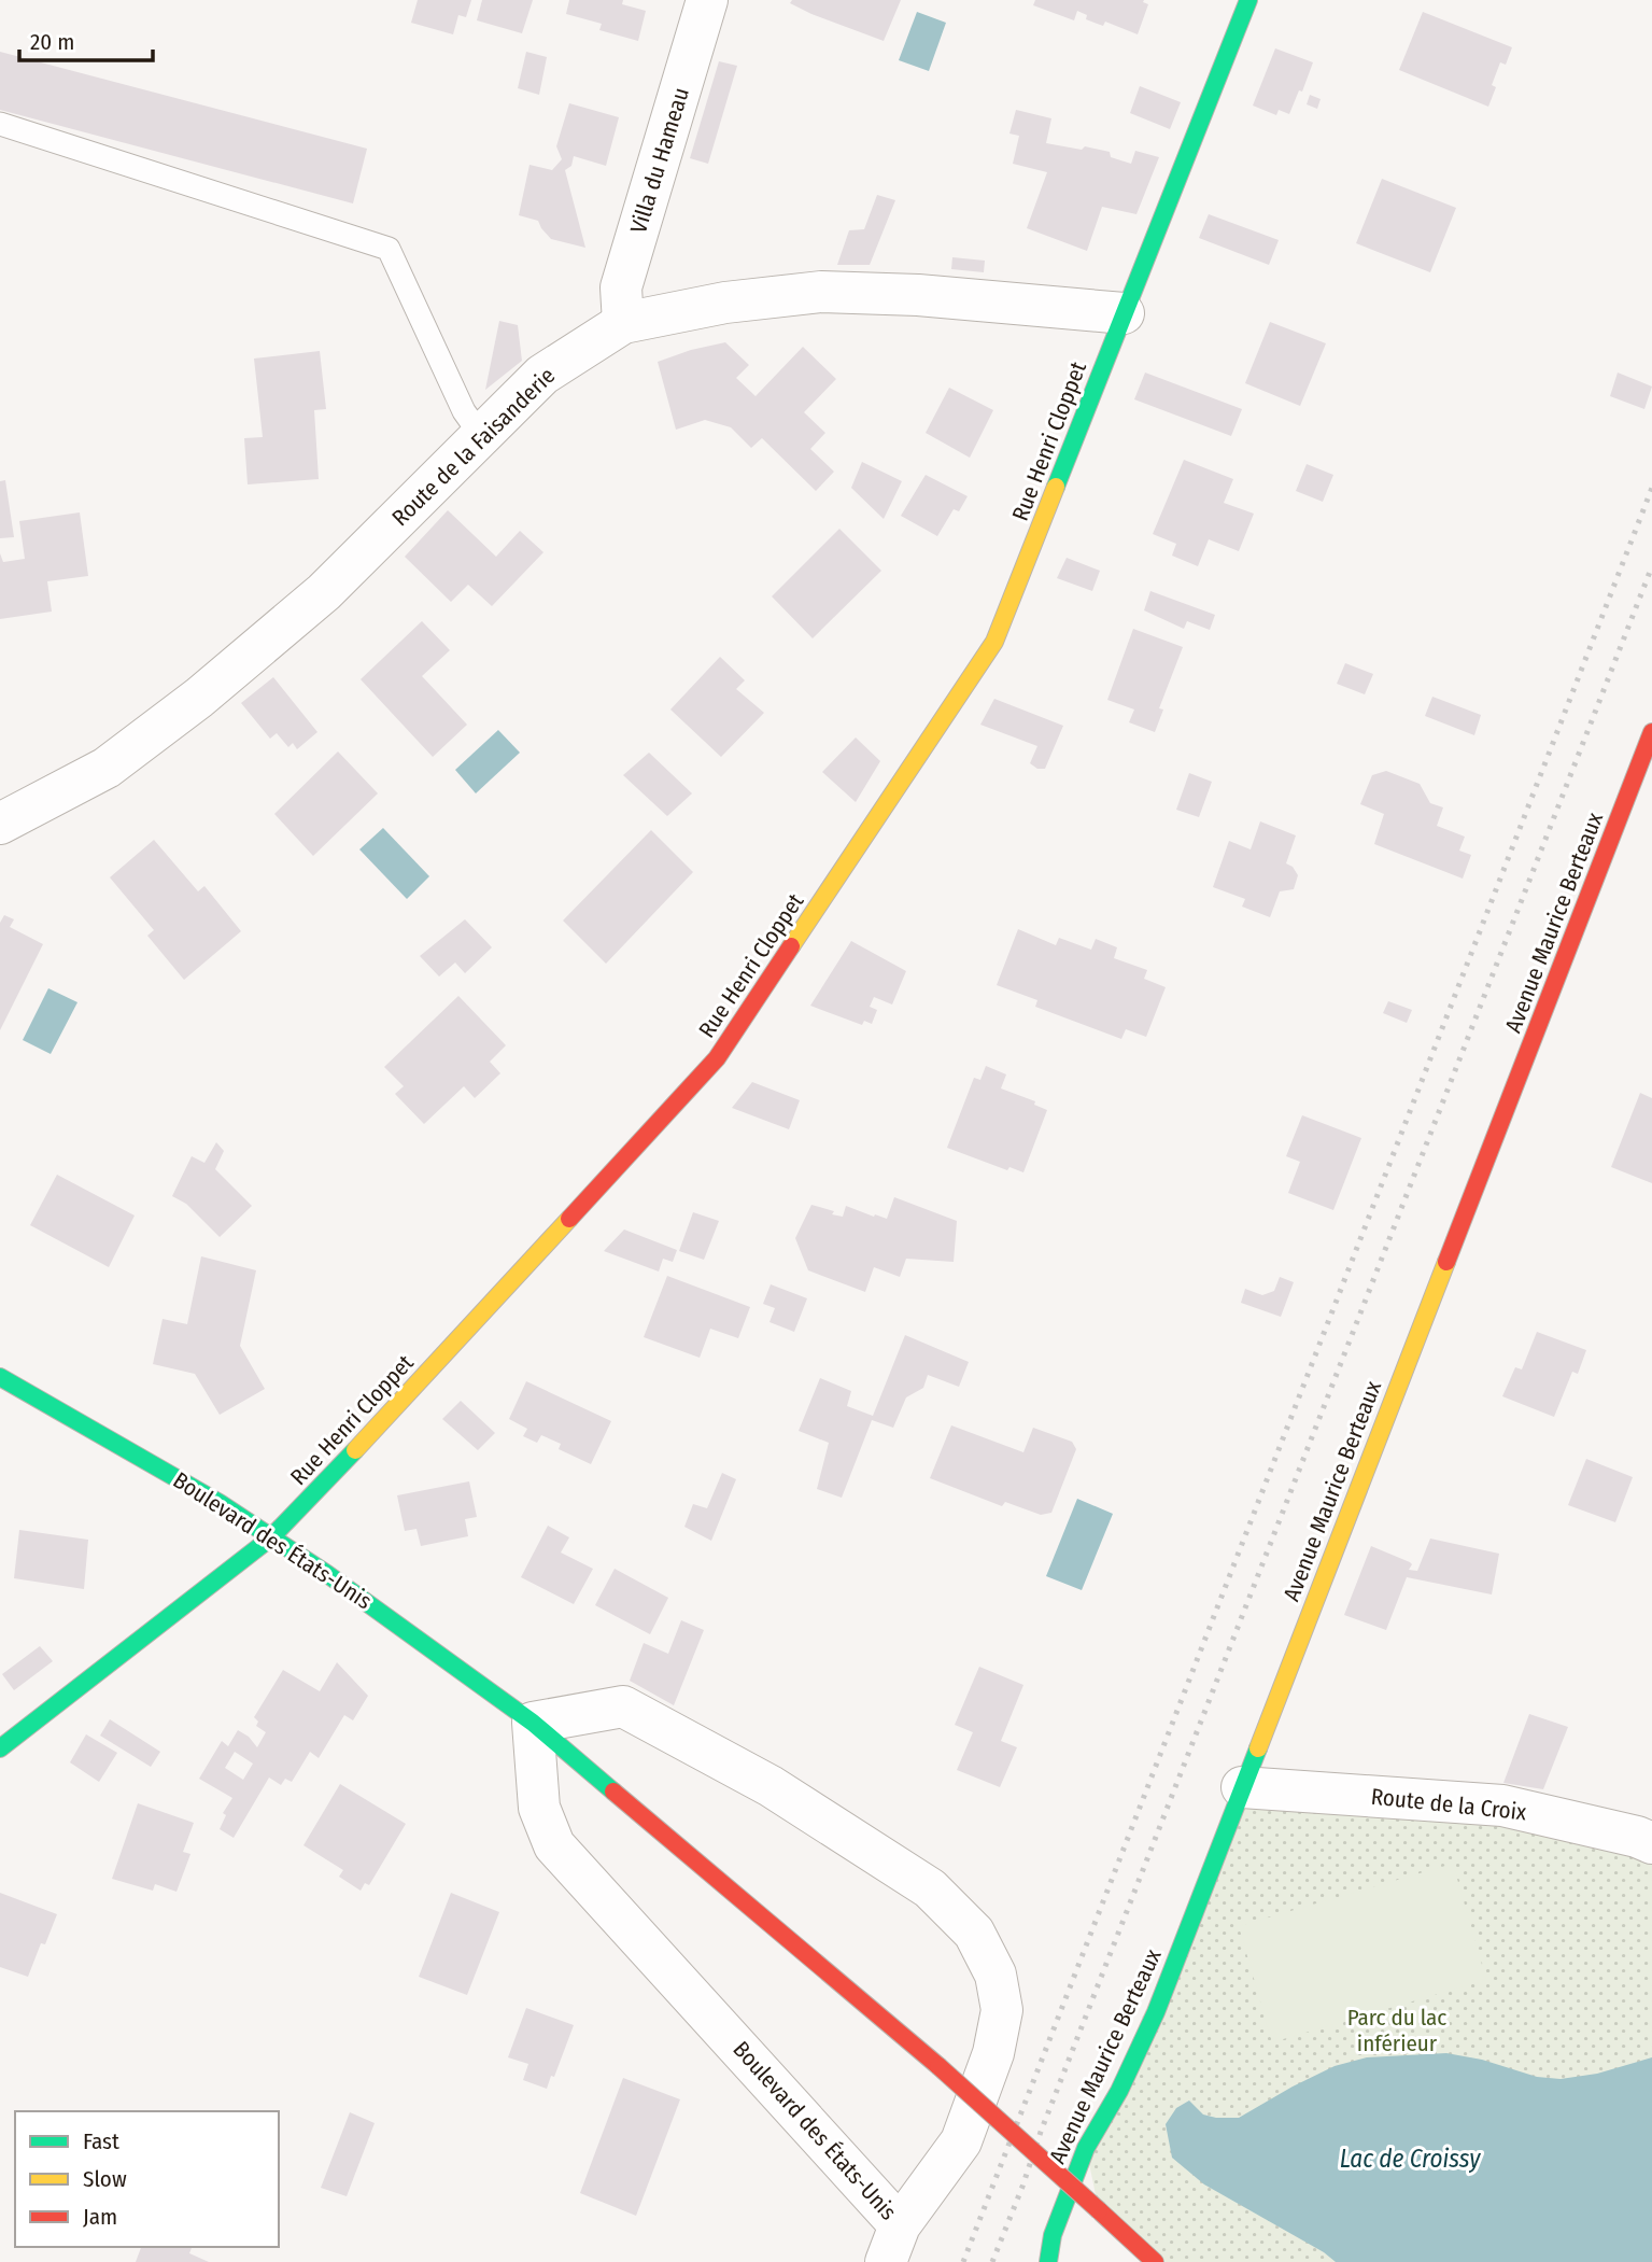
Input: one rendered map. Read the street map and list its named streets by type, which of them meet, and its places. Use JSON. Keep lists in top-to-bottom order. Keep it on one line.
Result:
{"streets":{"street":["Villa du Hameau","Rue Henri Cloppet","Route de la Faisanderie","Avenue Maurice Berteaux","Boulevard des États-Unis","Route de la Croix"]},"crossings":[["Villa du Hameau","Route de la Faisanderie"],["Rue Henri Cloppet","Route de la Faisanderie"],["Rue Henri Cloppet","Boulevard des États-Unis"],["Avenue Maurice Berteaux","Route de la Croix"]],"water":["Lac de Croissy"],"parks":["Parc du lac inférieur"],"legend":["Fast","Slow","Jam"],"scale_bar":"20 m"}
